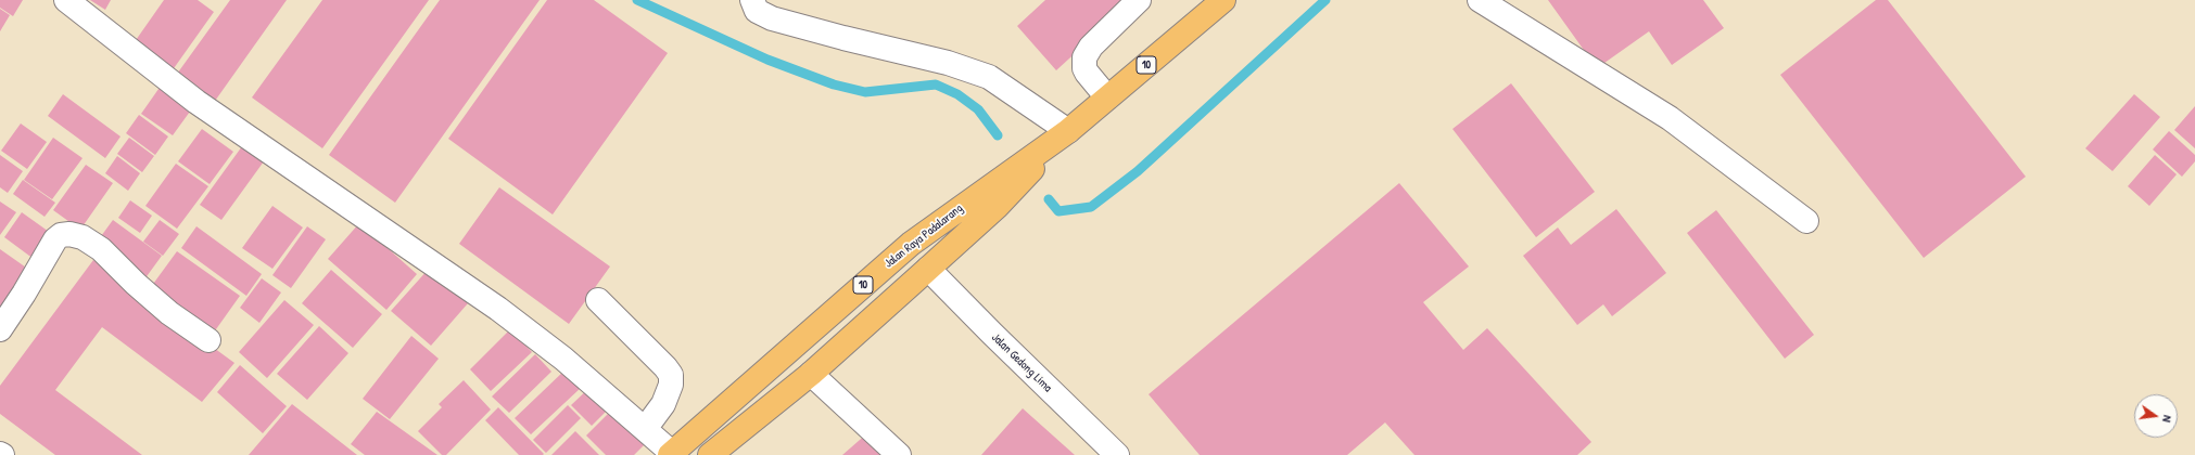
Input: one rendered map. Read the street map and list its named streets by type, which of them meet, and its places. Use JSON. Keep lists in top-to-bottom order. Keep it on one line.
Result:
{"streets":{"highway":["10","Jalan Raya Padalarang"],"street":["Jalan Gedong Lima"]},"crossings":[["Jalan Raya Padalarang","Jalan Gedong Lima"]],"north":"right"}
